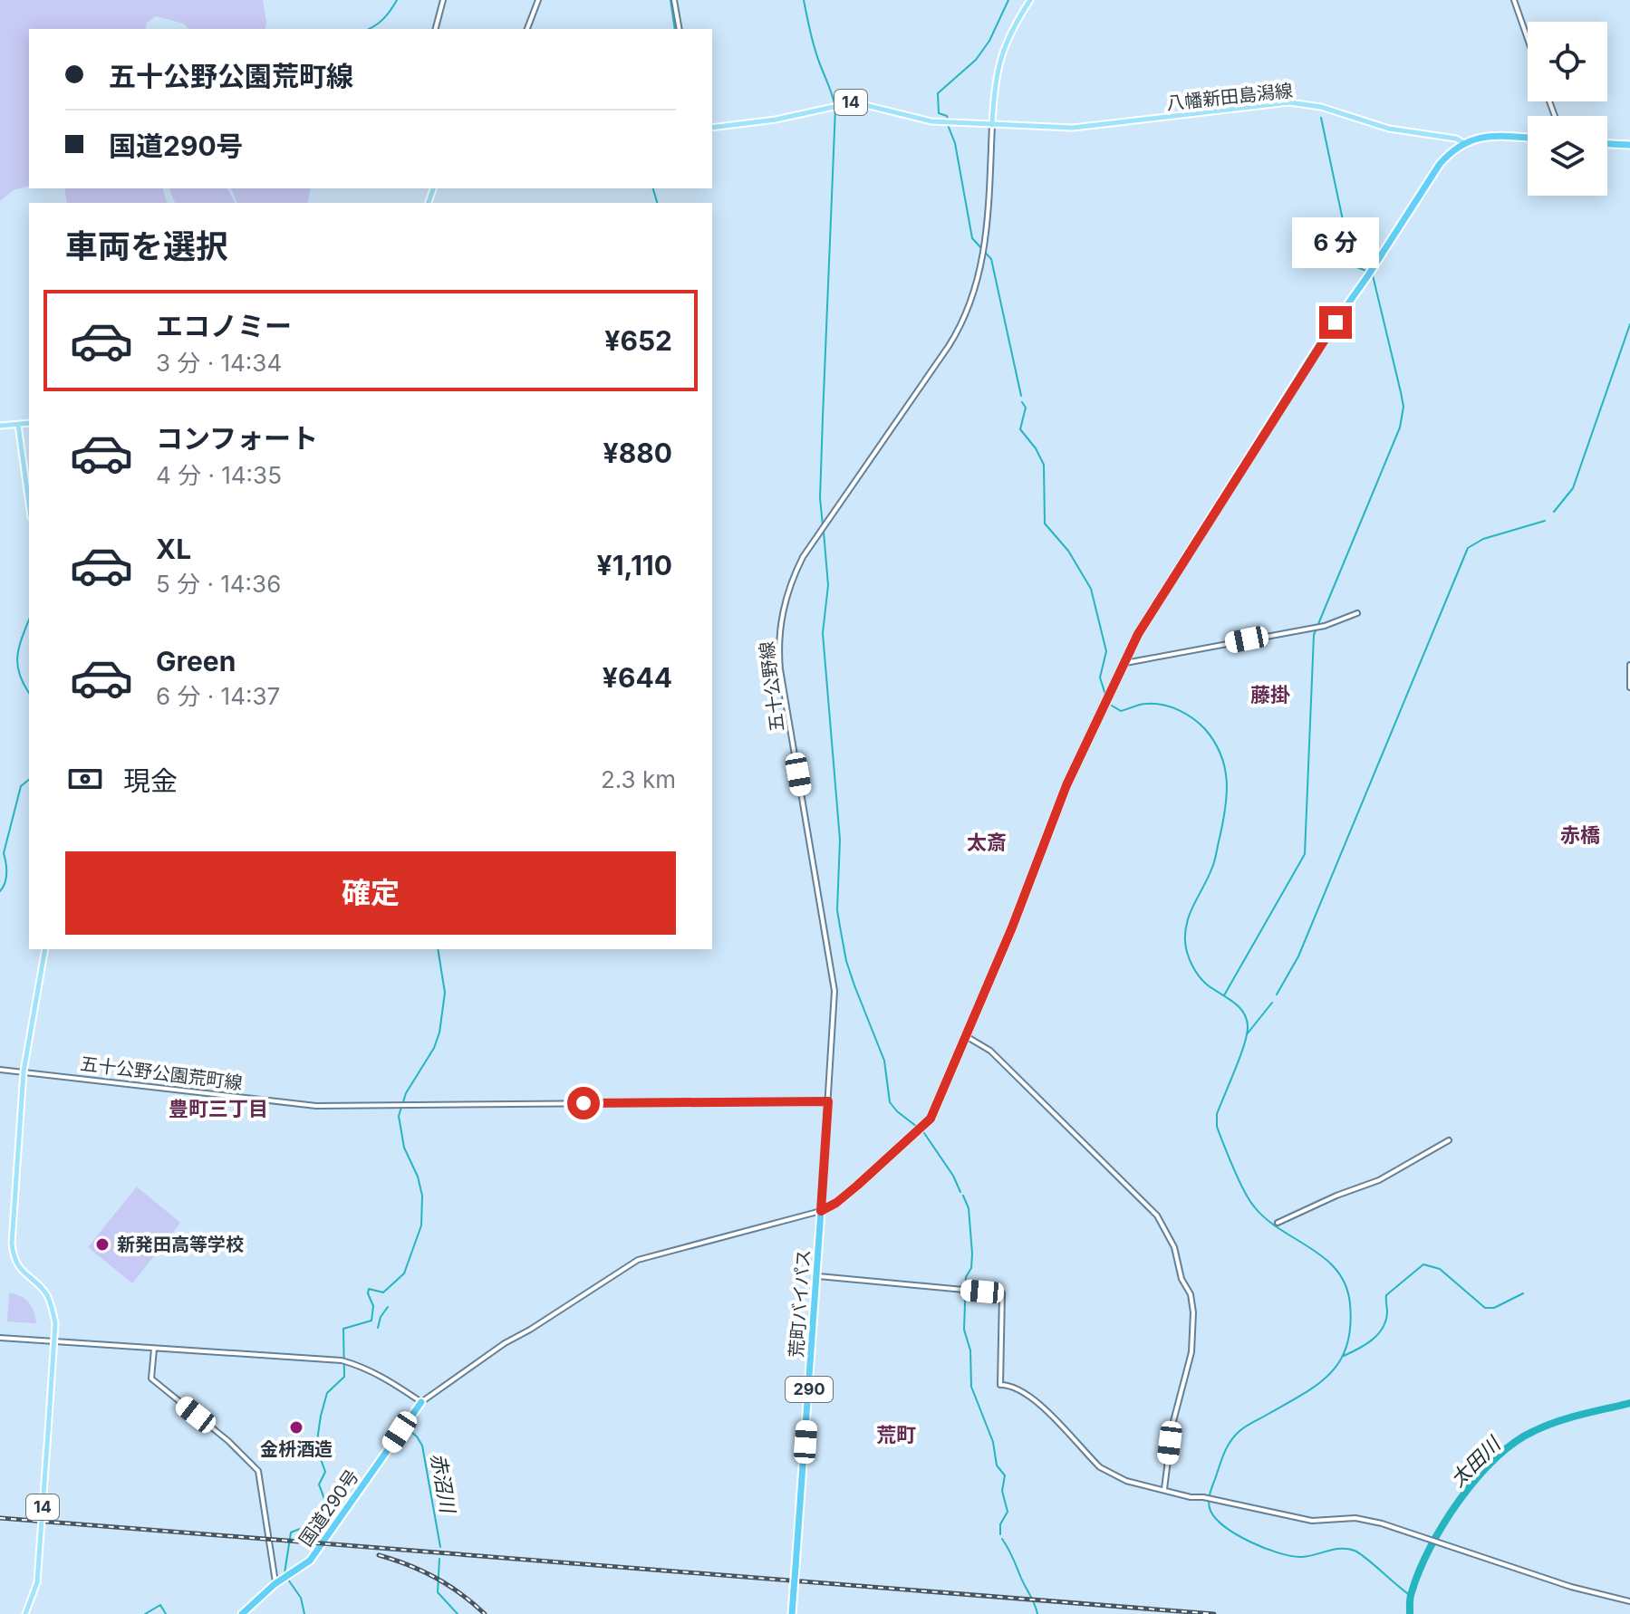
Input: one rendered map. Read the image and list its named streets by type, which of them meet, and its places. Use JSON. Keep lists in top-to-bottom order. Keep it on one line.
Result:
{"streets":{"highway":["荒町バイパス","290","国道290号"],"main road":["八幡新田島潟線","14"],"street":["五十公野線","五十公野公園荒町線"]},"crossings":[["八幡新田島潟線","14"],["八幡新田島潟線","五十公野線"],["14","五十公野線"],["14","五十公野公園荒町線"],["五十公野線","五十公野公園荒町線"],["五十公野線","荒町バイパス"]],"districts":["藤掛","赤橋","太斎","豊町三丁目","荒町"],"water":["太田川","赤沼川"],"places":["新発田高等学校","金枡酒造"],"page":{"banner":["五十公野公園荒町線","国道290号"],"heading":"車両を選択","bubble":"6 分","list":[{"name":"エコノミー","note":"3 分 · 14:34","value":"¥652"},{"name":"コンフォート","note":"4 分 · 14:35","value":"¥880"},{"name":"XL","note":"5 分 · 14:36","value":"¥1,110"},{"name":"Green","note":"6 分 · 14:37","value":"¥644"}],"pay":["現金","2.3 km"],"buttons":"確定"}}
